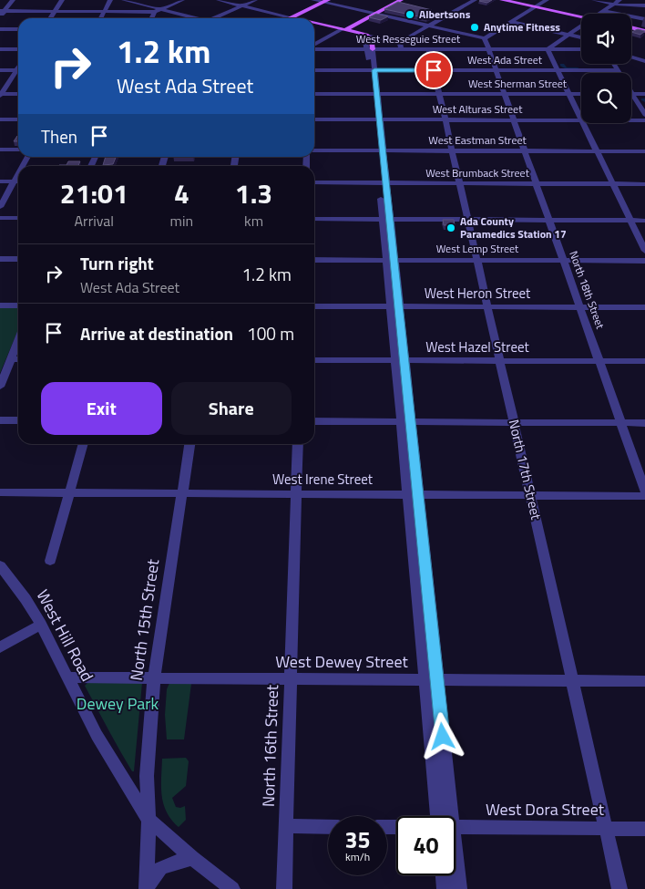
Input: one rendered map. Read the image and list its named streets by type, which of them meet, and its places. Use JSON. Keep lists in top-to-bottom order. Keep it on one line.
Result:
{"streets":{"street":["West Resseguie Street","West Ada Street","West Sherman Street","West Alturas Street","West Eastman Street","West Brumback Street","West Lemp Street","North 18th Street","West Heron Street","West Hazel Street","North 17th Street","West Irene Street","North 15th Street","West Hill Road","West Dewey Street","North 16th Street","West Dora Street"]},"crossings":[["West Resseguie Street","North 18th Street"],["West Resseguie Street","North 17th Street"],["West Ada Street","North 18th Street"],["West Ada Street","North 17th Street"],["West Sherman Street","North 18th Street"],["West Sherman Street","North 17th Street"],["West Alturas Street","North 18th Street"],["West Alturas Street","North 17th Street"],["West Eastman Street","North 18th Street"],["West Eastman Street","North 17th Street"],["West Brumback Street","North 18th Street"],["West Brumback Street","North 17th Street"],["West Lemp Street","North 18th Street"],["West Lemp Street","North 17th Street"],["North 18th Street","West Heron Street"],["North 18th Street","West Hazel Street"],["West Heron Street","North 17th Street"],["West Hazel Street","North 17th Street"],["North 17th Street","West Irene Street"],["North 17th Street","West Dewey Street"],["North 17th Street","West Dora Street"],["West Irene Street","North 15th Street"],["West Irene Street","North 16th Street"],["North 15th Street","West Hill Road"],["North 15th Street","West Dewey Street"],["West Hill Road","West Dewey Street"],["West Dewey Street","North 16th Street"]],"parks":["Dewey Park"],"places":["Albertsons","Anytime Fitness","Ada County Paramedics Station 17"],"page":{"turn":["1.2 km","West Ada Street"],"then":"Then","eta":["21:01","Arrival","4","min","1.3","km"],"list":[{"name":"Turn right","note":"West Ada Street","value":"1.2 km"},{"name":"Arrive at destination","value":"100 m"}],"buttons":["Exit","Share"],"speed":"35 km/h","limit":"40"}}
